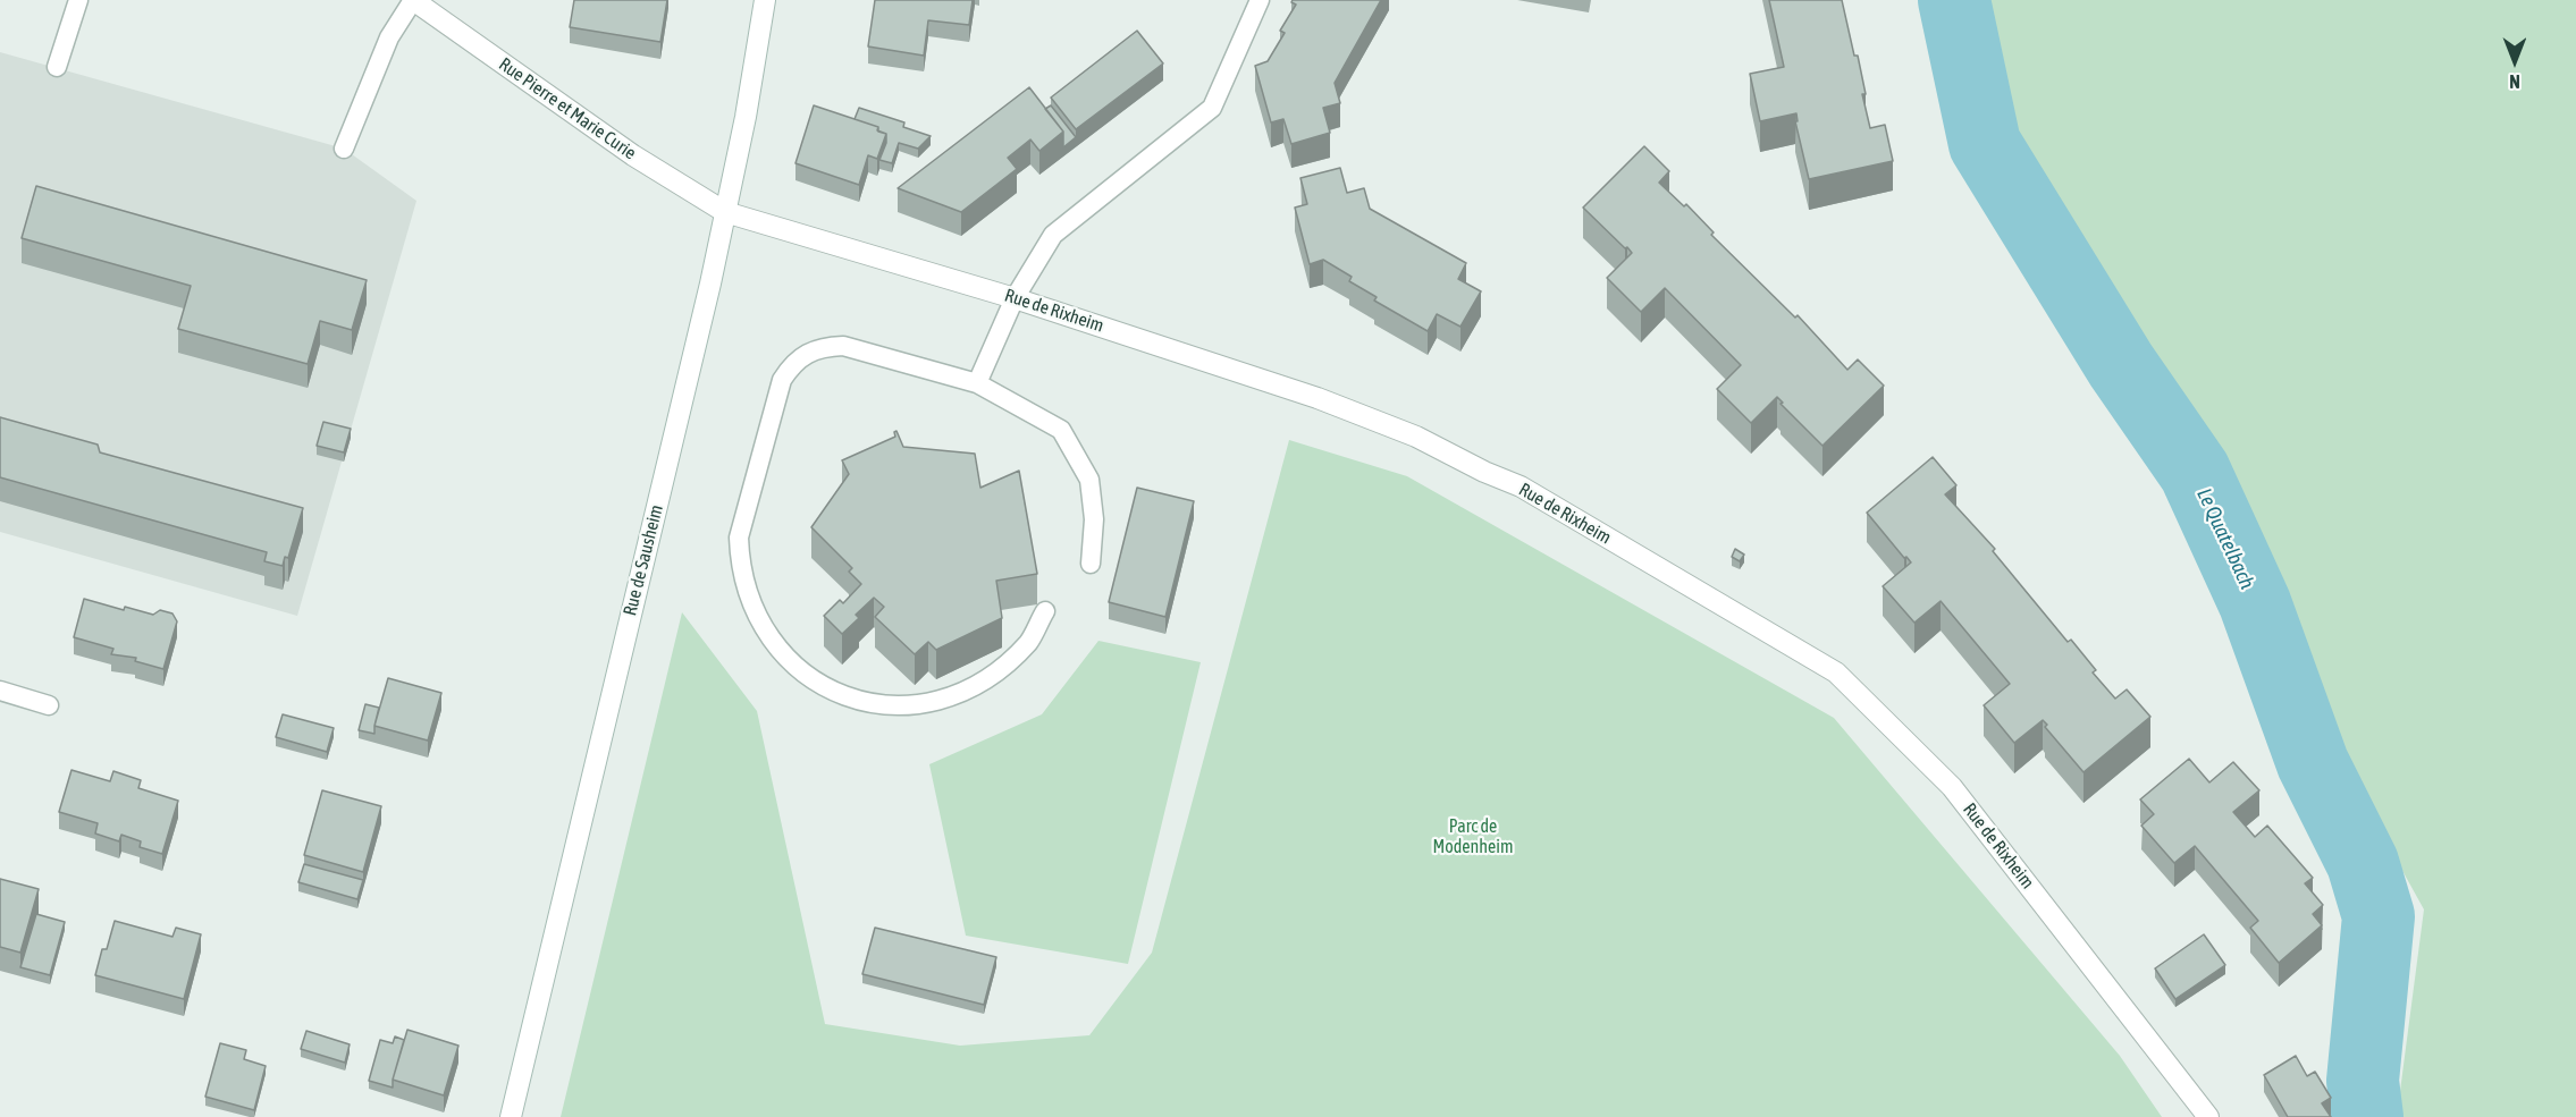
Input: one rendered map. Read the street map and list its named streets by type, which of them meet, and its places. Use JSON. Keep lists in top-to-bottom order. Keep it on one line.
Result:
{"streets":{"street":["Rue Pierre et Marie Curie","Rue de Rixheim","Rue de Sausheim"]},"crossings":[["Rue Pierre et Marie Curie","Rue de Rixheim"],["Rue Pierre et Marie Curie","Rue de Sausheim"],["Rue de Rixheim","Rue de Sausheim"]],"water":["Le Quatelbach"],"parks":["Parc de Modenheim"],"north":"bottom"}
